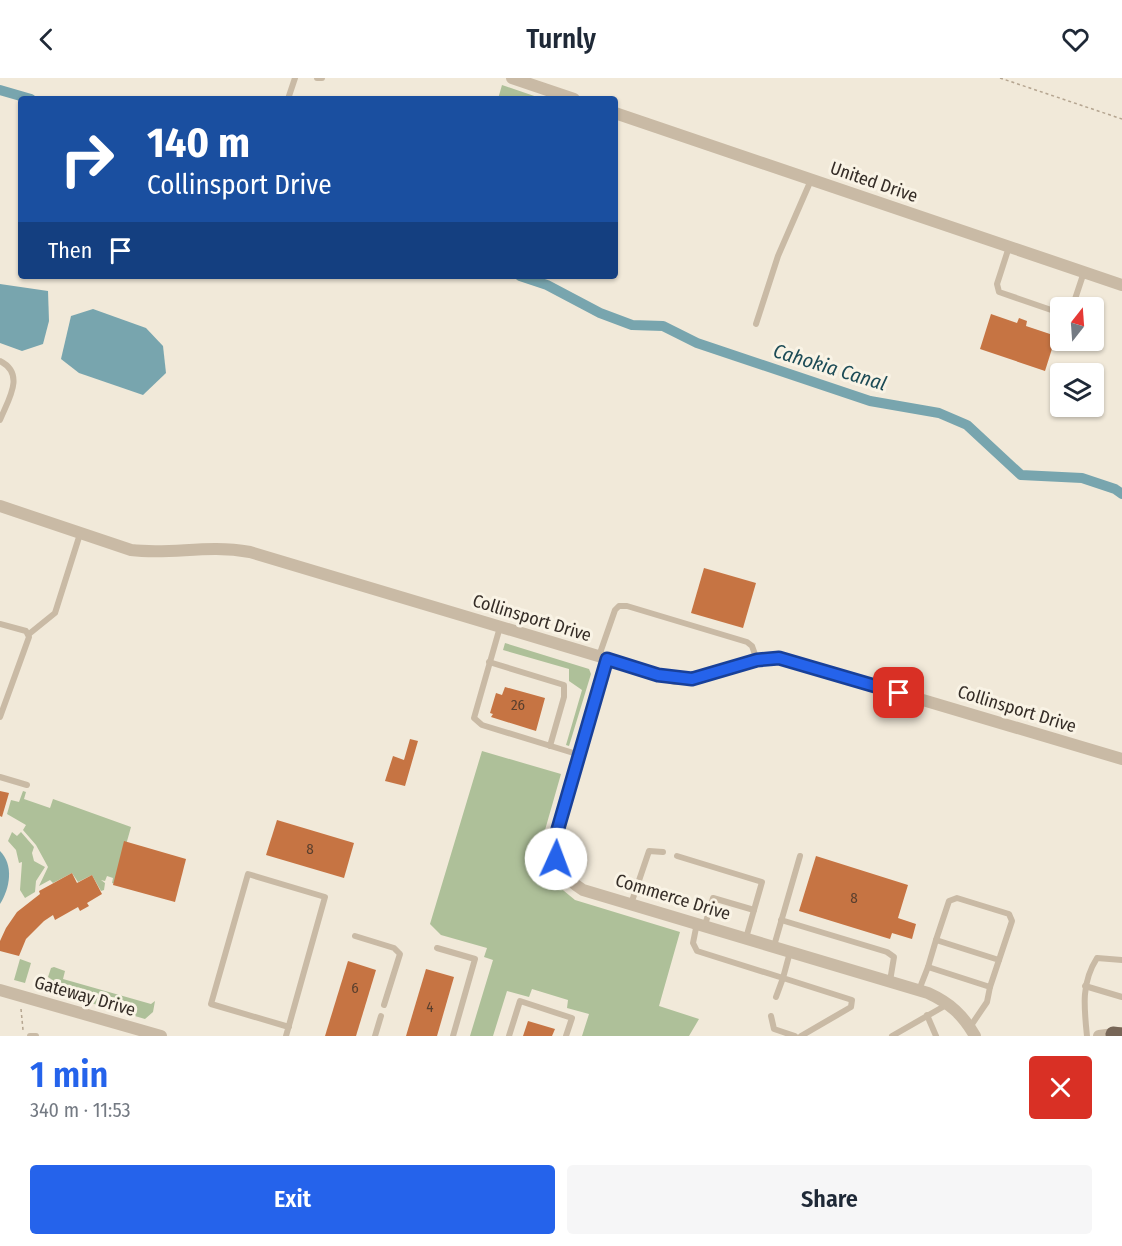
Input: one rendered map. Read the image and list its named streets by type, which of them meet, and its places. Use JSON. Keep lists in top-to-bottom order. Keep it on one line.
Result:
{"streets":{"street":["United Drive","Collinsport Drive","Commerce Drive","Gateway Drive"]},"crossings":[["Collinsport Drive","Commerce Drive"]],"water":["Cahokia Canal"],"house_numbers":["26","8","8","6","4"],"north":"top","page":{"header":"Turnly","turn":["140 m","Collinsport Drive"],"then":"Then","heading":["1 min","340 m · 11:53"],"buttons":["Exit","Share"]}}
